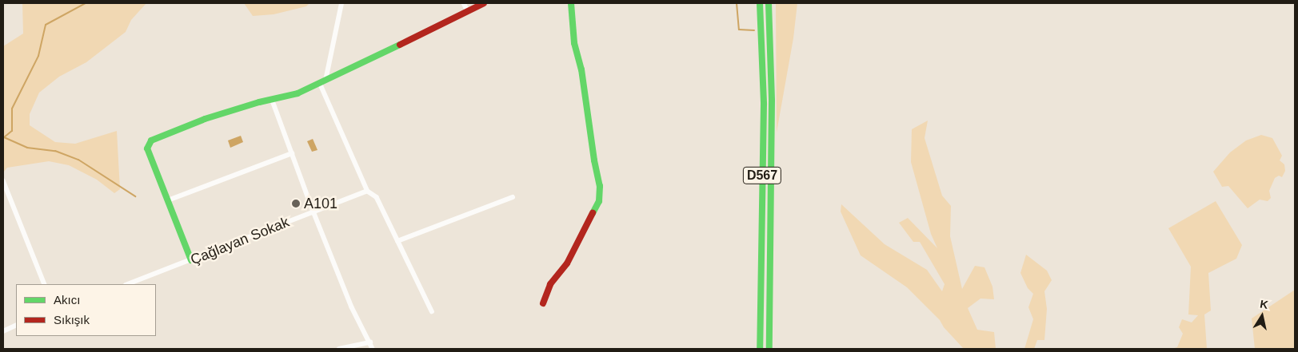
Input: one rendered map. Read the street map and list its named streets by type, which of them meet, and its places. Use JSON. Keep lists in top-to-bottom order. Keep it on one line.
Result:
{"streets":{"main road":["D567"],"street":["Çağlayan Sokak"]},"places":["A101"],"legend":["Akıcı","Sıkışık"],"north":"top"}
